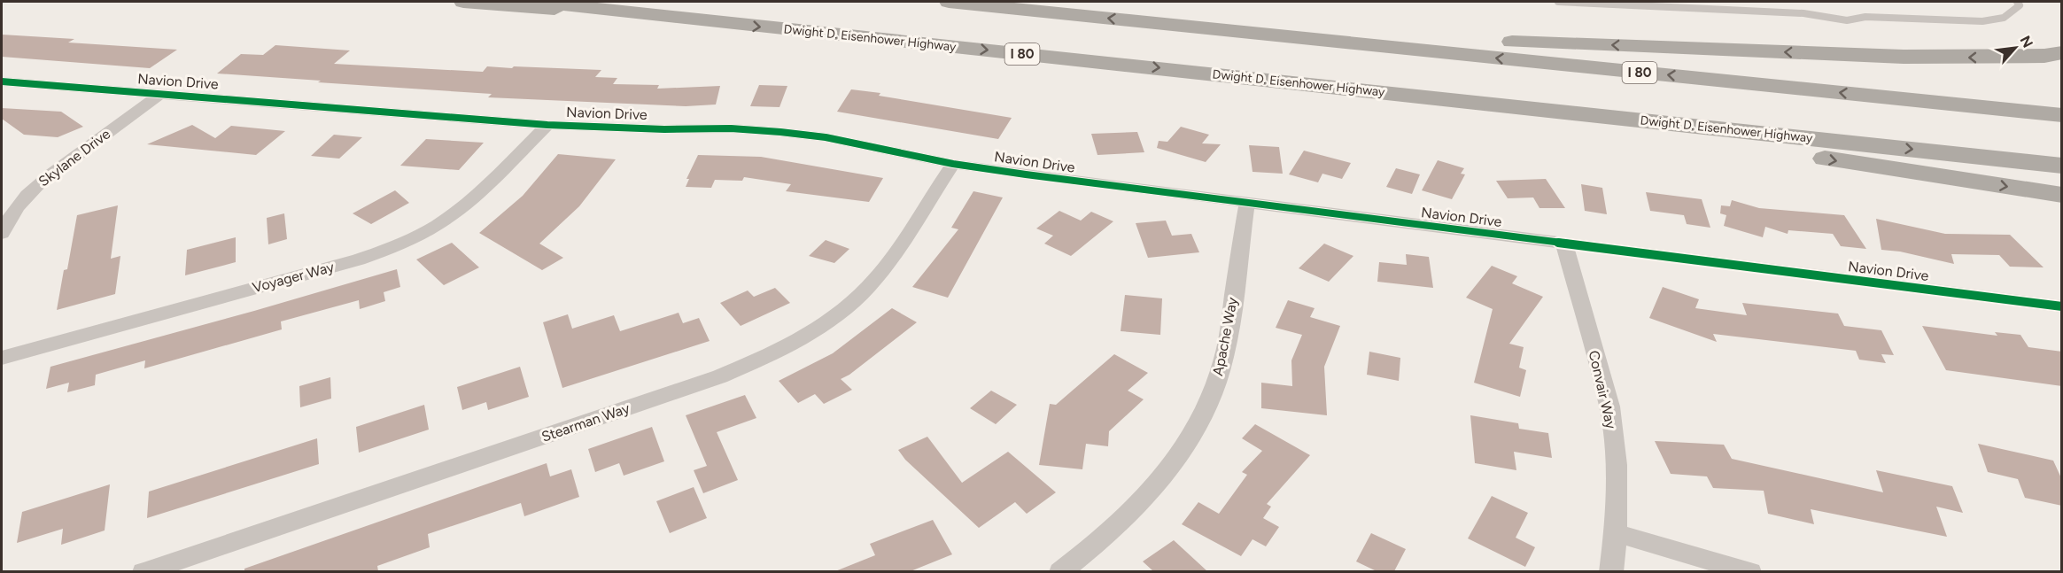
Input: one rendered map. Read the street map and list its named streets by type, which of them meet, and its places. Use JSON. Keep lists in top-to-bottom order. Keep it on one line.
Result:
{"streets":{"highway":["Dwight D. Eisenhower Highway","I 80"],"street":["Navion Drive","Skylane Drive","Voyager Way","Apache Way","Convair Way","Stearman Way"]},"crossings":[["Navion Drive","Skylane Drive"],["Navion Drive","Voyager Way"],["Navion Drive","Apache Way"],["Navion Drive","Convair Way"],["Navion Drive","Stearman Way"]],"north":"top right"}
